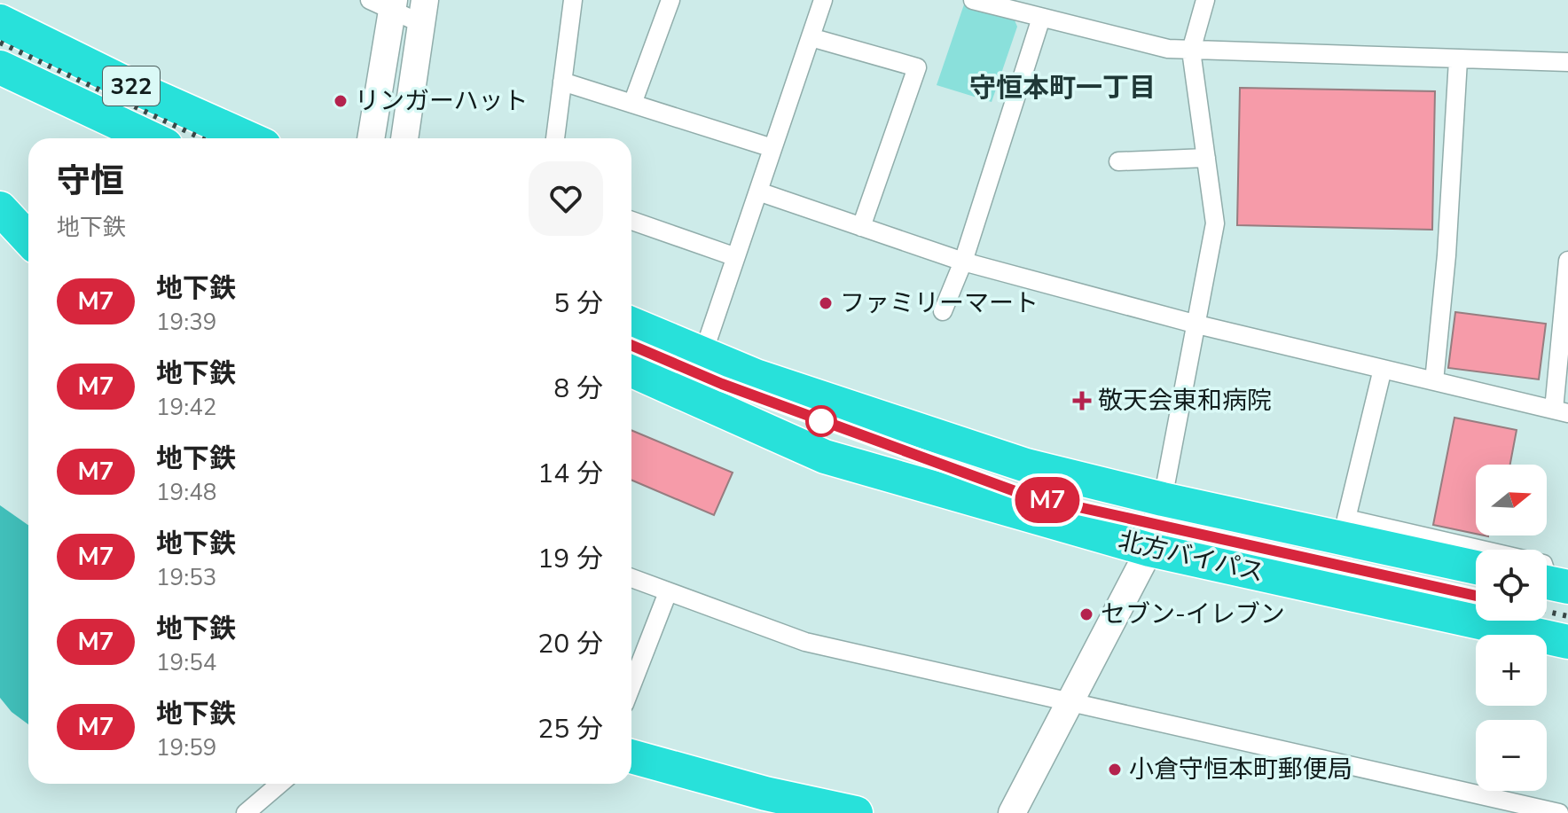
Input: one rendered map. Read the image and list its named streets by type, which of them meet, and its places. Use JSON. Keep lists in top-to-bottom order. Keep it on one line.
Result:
{"streets":{"highway":["322","北方バイパス"]},"districts":["守恒本町一丁目"],"places":{"other":["リンガーハット","ファミリーマート","セブン-イレブン","小倉守恒本町郵便局"],"health":["敬天会東和病院"]},"lines":["metro line M7"],"north":"right","page":{"on_map":"M7","heading":["守恒","地下鉄"],"list":[{"mark":"M7","name":"地下鉄","note":"19:39","value":"5 分"},{"mark":"M7","name":"地下鉄","note":"19:42","value":"8 分"},{"mark":"M7","name":"地下鉄","note":"19:48","value":"14 分"},{"mark":"M7","name":"地下鉄","note":"19:53","value":"19 分"},{"mark":"M7","name":"地下鉄","note":"19:54","value":"20 分"},{"mark":"M7","name":"地下鉄","note":"19:59","value":"25 分"}],"map_buttons":["+","−"]}}
